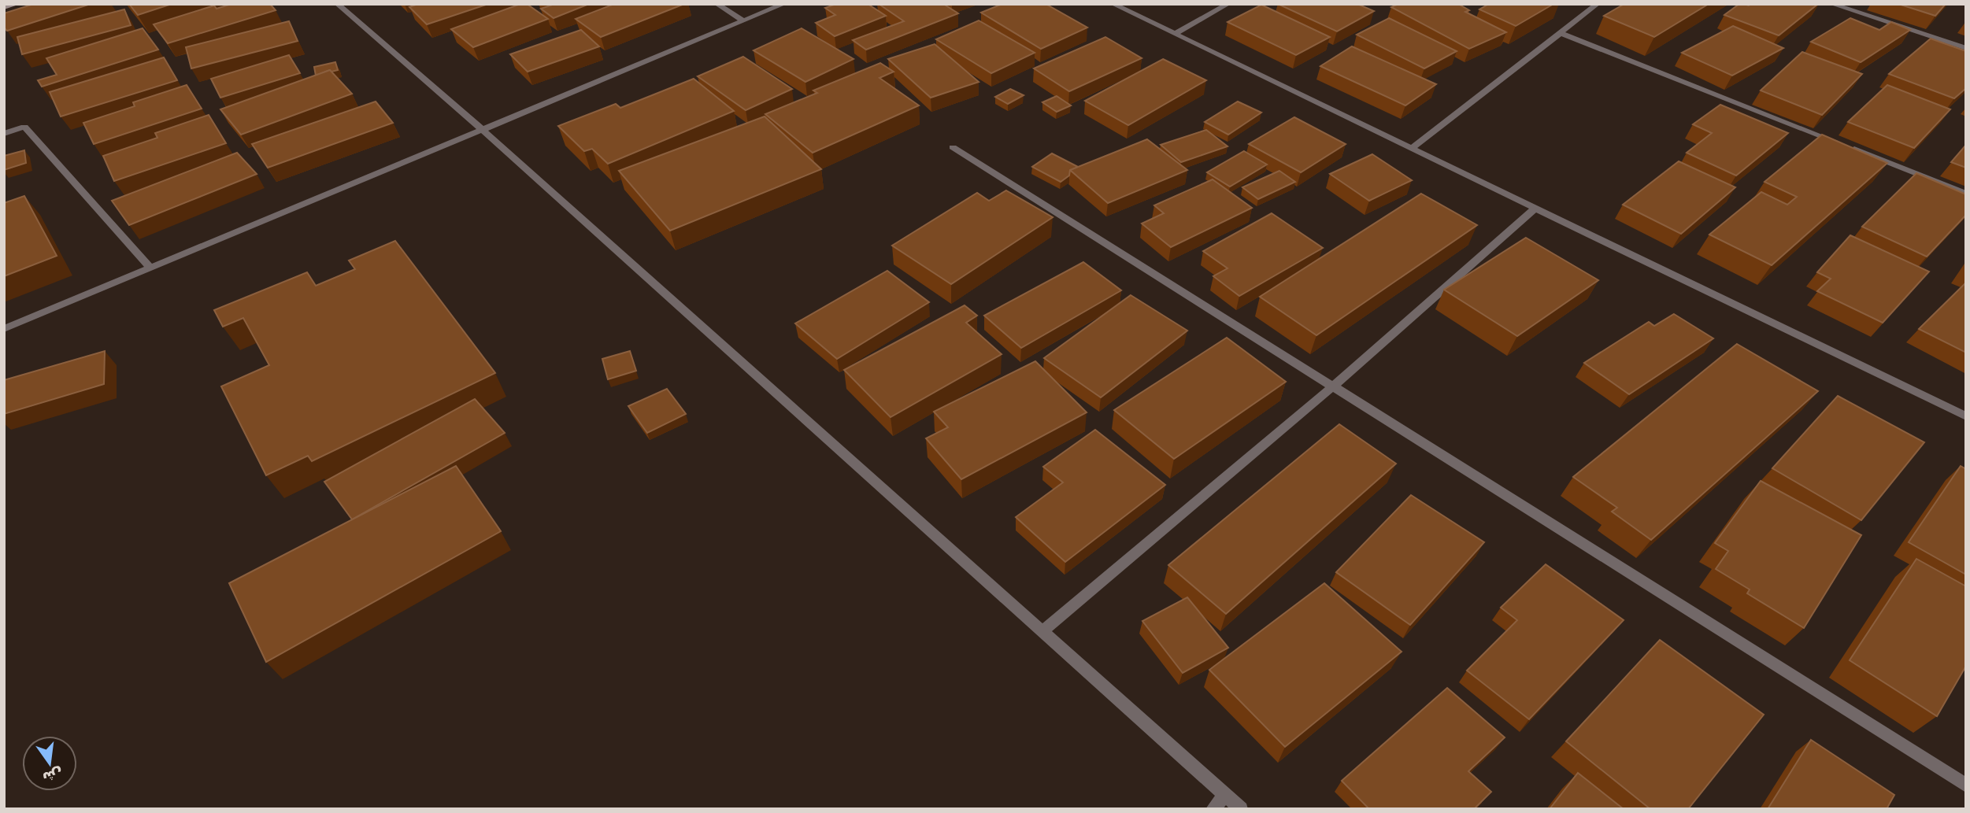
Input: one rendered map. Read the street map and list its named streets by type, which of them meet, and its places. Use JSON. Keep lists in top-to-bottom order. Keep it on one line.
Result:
{"north":"bottom"}
